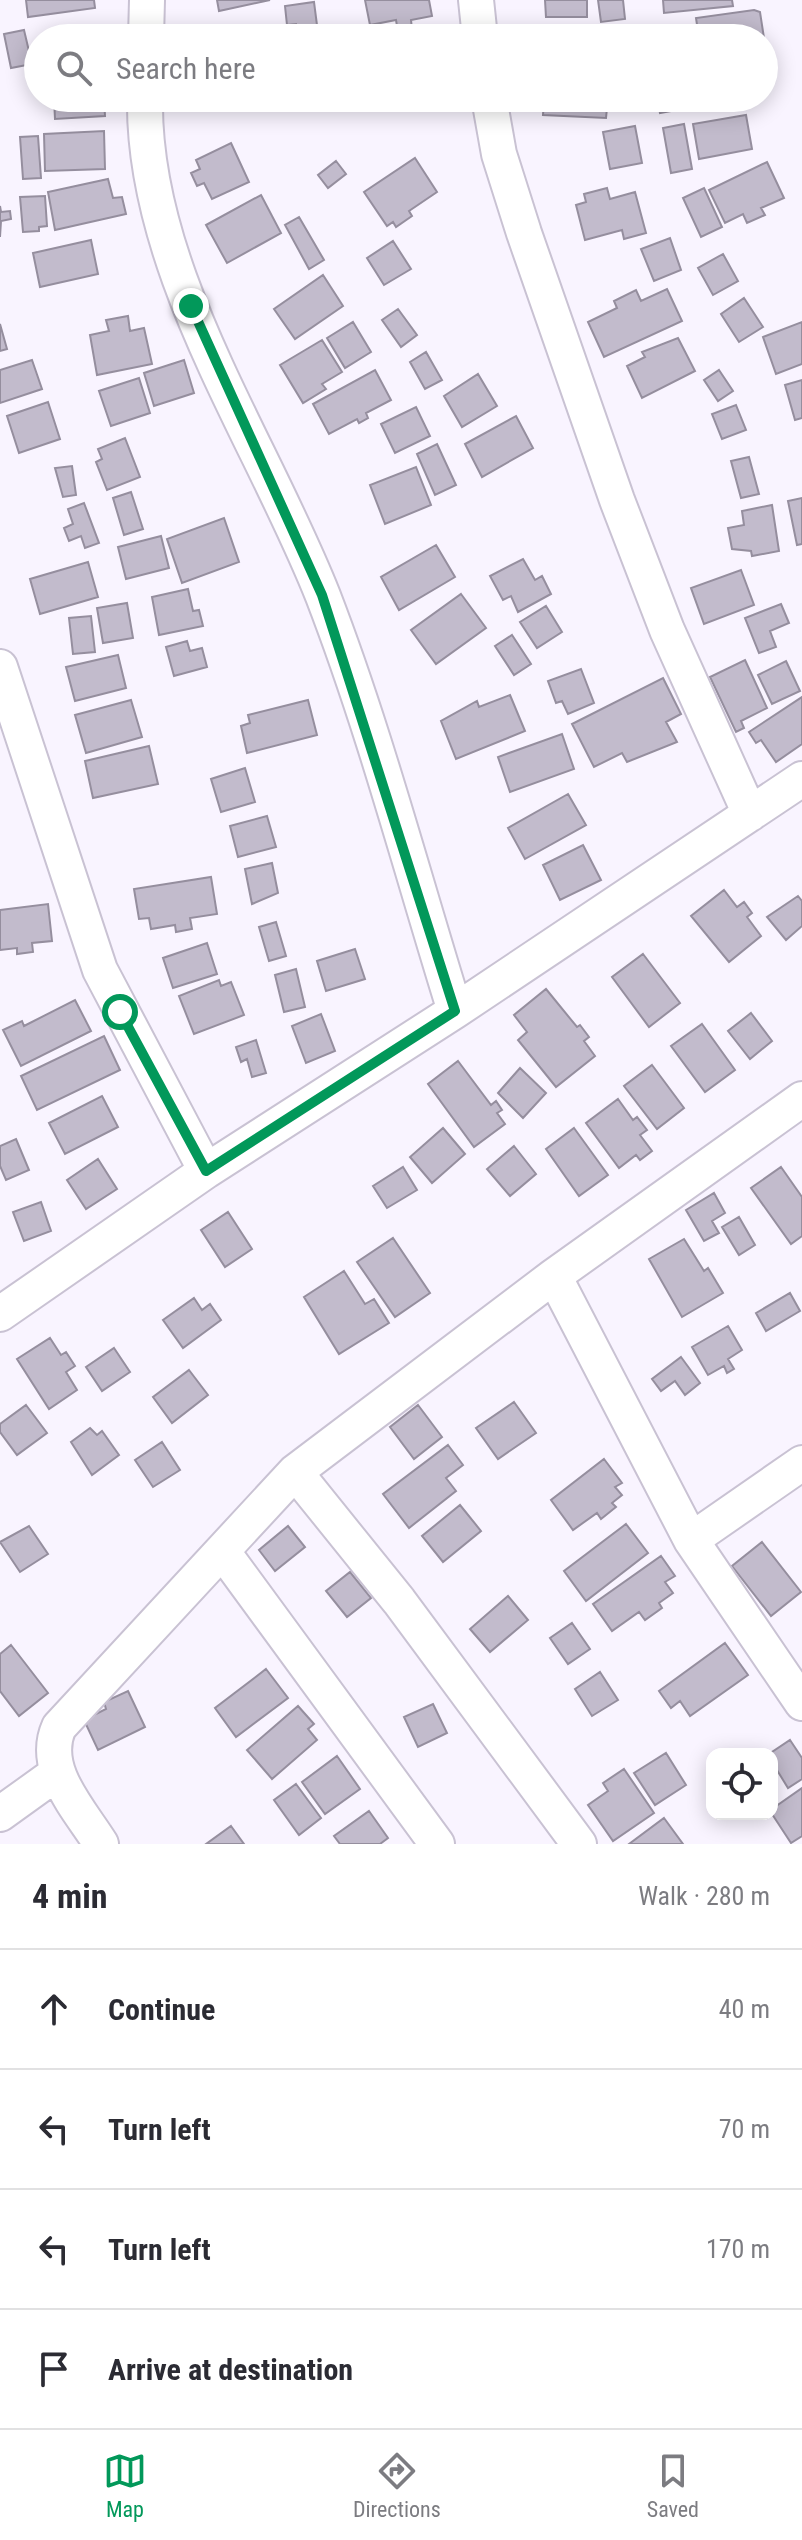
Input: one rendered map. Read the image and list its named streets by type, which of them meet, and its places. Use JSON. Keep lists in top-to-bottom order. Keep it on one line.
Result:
{"page":{"search":"Search here","heading":["4 min","Walk · 280 m"],"list":[["Continue","40 m"],["Turn left","70 m"],["Turn left","170 m"],"Arrive at destination"],"nav":["Map","Directions","Saved"]}}
